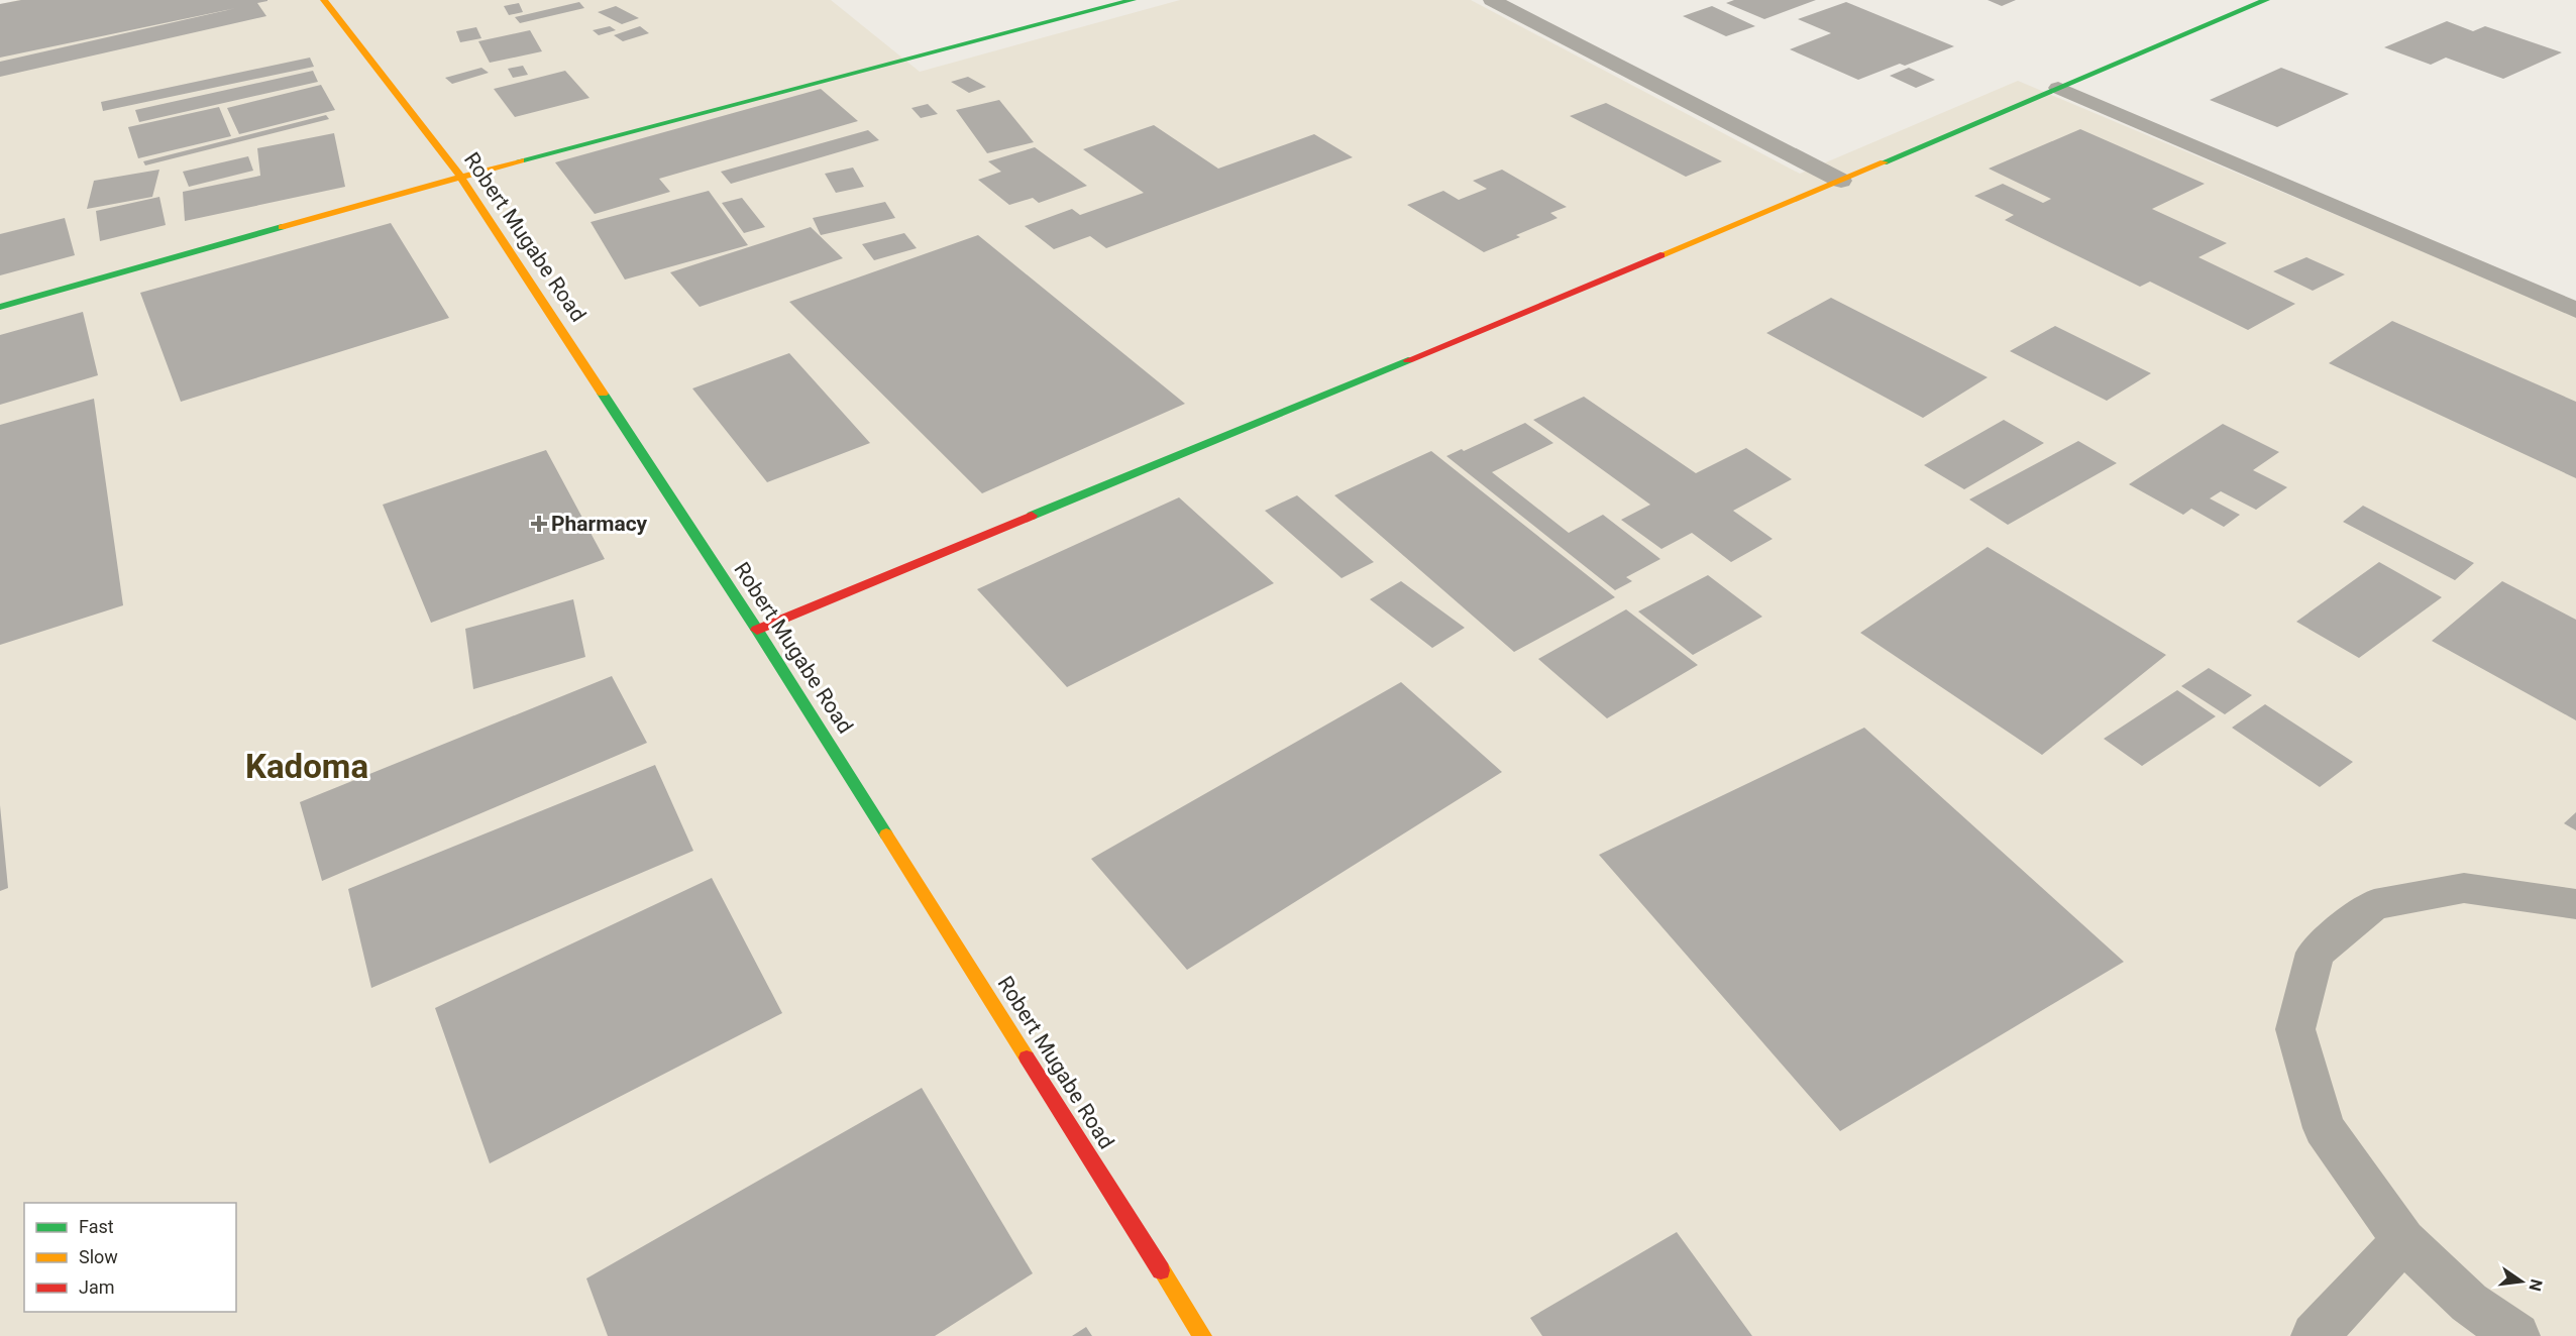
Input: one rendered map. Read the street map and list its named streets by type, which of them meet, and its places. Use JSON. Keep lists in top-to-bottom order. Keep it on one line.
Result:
{"streets":{"street":["Robert Mugabe Road"]},"districts":["Kadoma"],"places":{"health":["Pharmacy"]},"legend":["Fast","Slow","Jam"],"north":"right"}
